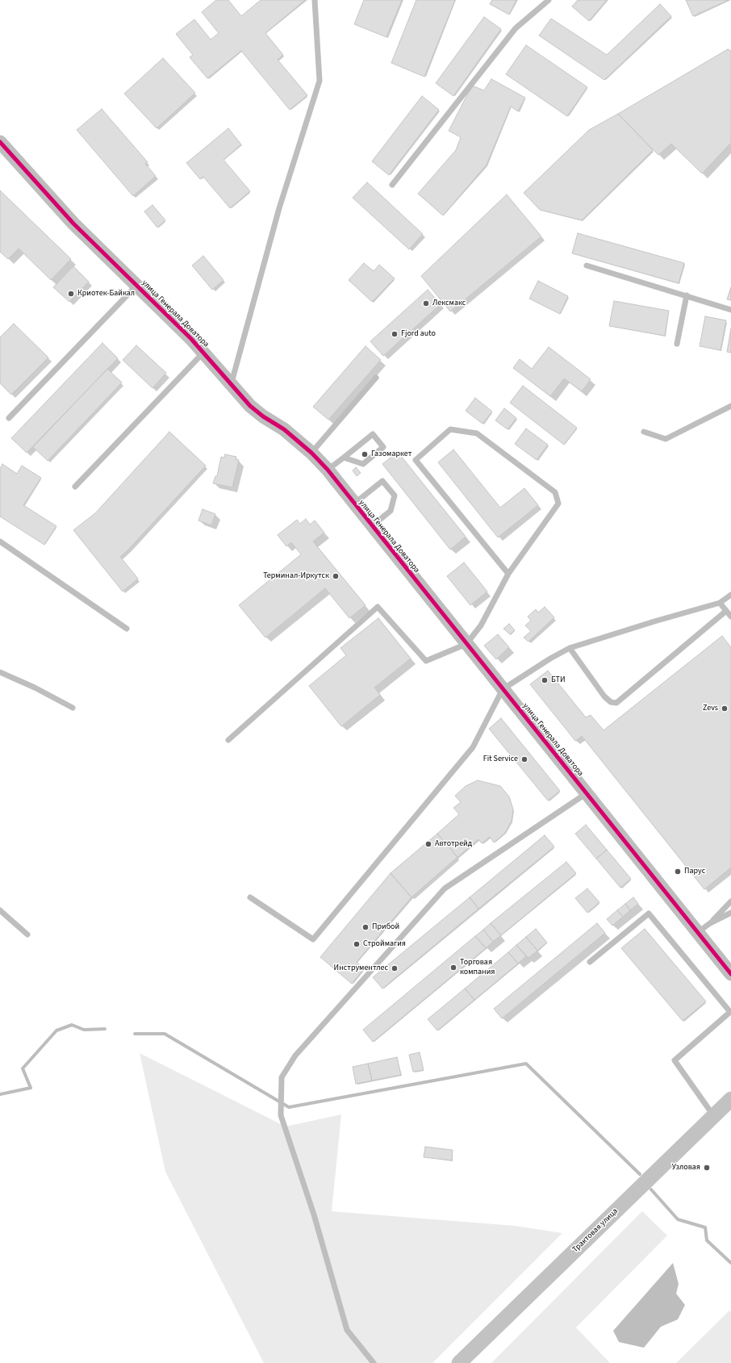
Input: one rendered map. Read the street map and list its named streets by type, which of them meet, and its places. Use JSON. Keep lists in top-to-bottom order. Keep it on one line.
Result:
{"streets":{"main road":["Трактовая улица"],"street":["улица Генерала Доватора"]},"places":["Криотек-Байкал","Лексмакс","Fjord auto","Газомаркет","Терминал-Иркутск","БТИ","Zevs","Fit Service","Автотрейд","Парус","Прибой","Строймагия","Торговая компания","Инструментлес","Узловая"]}
